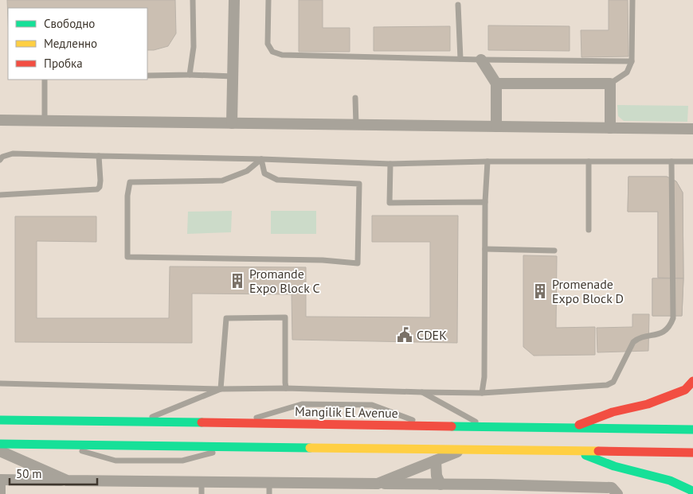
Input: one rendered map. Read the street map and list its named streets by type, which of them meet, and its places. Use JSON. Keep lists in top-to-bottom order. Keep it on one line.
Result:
{"streets":{"main road":["Mangilik El Avenue"]},"places":{"building":["Promande Expo Block C","Promenade Expo Block D"],"public building":["CDEK"]},"legend":["Свободно","Медленно","Пробка"],"scale_bar":"50 m"}
